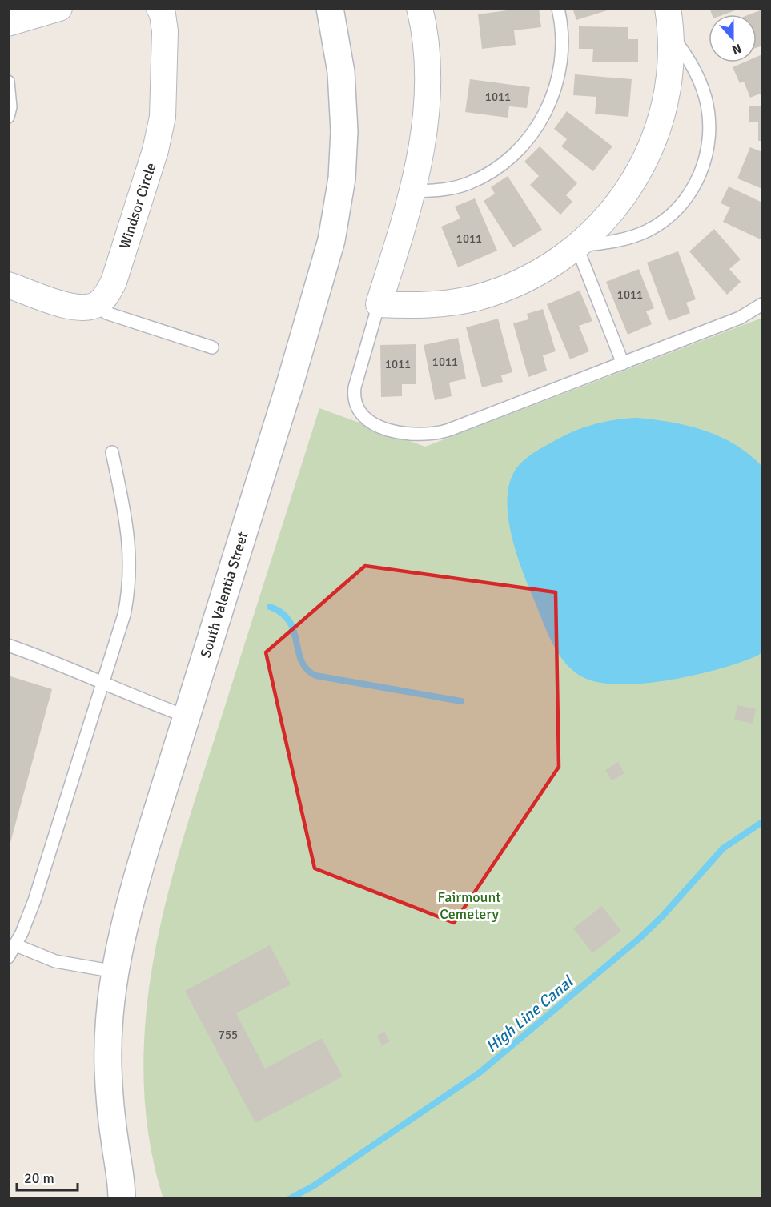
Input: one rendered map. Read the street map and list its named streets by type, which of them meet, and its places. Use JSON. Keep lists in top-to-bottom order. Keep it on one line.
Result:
{"streets":{"street":["Windsor Circle","South Valentia Street"]},"water":["High Line Canal"],"parks":["Fairmount Cemetery"],"house_numbers":["1011","1011","1011","1011","1011","755"],"scale_bar":"20 m","north":"bottom"}
